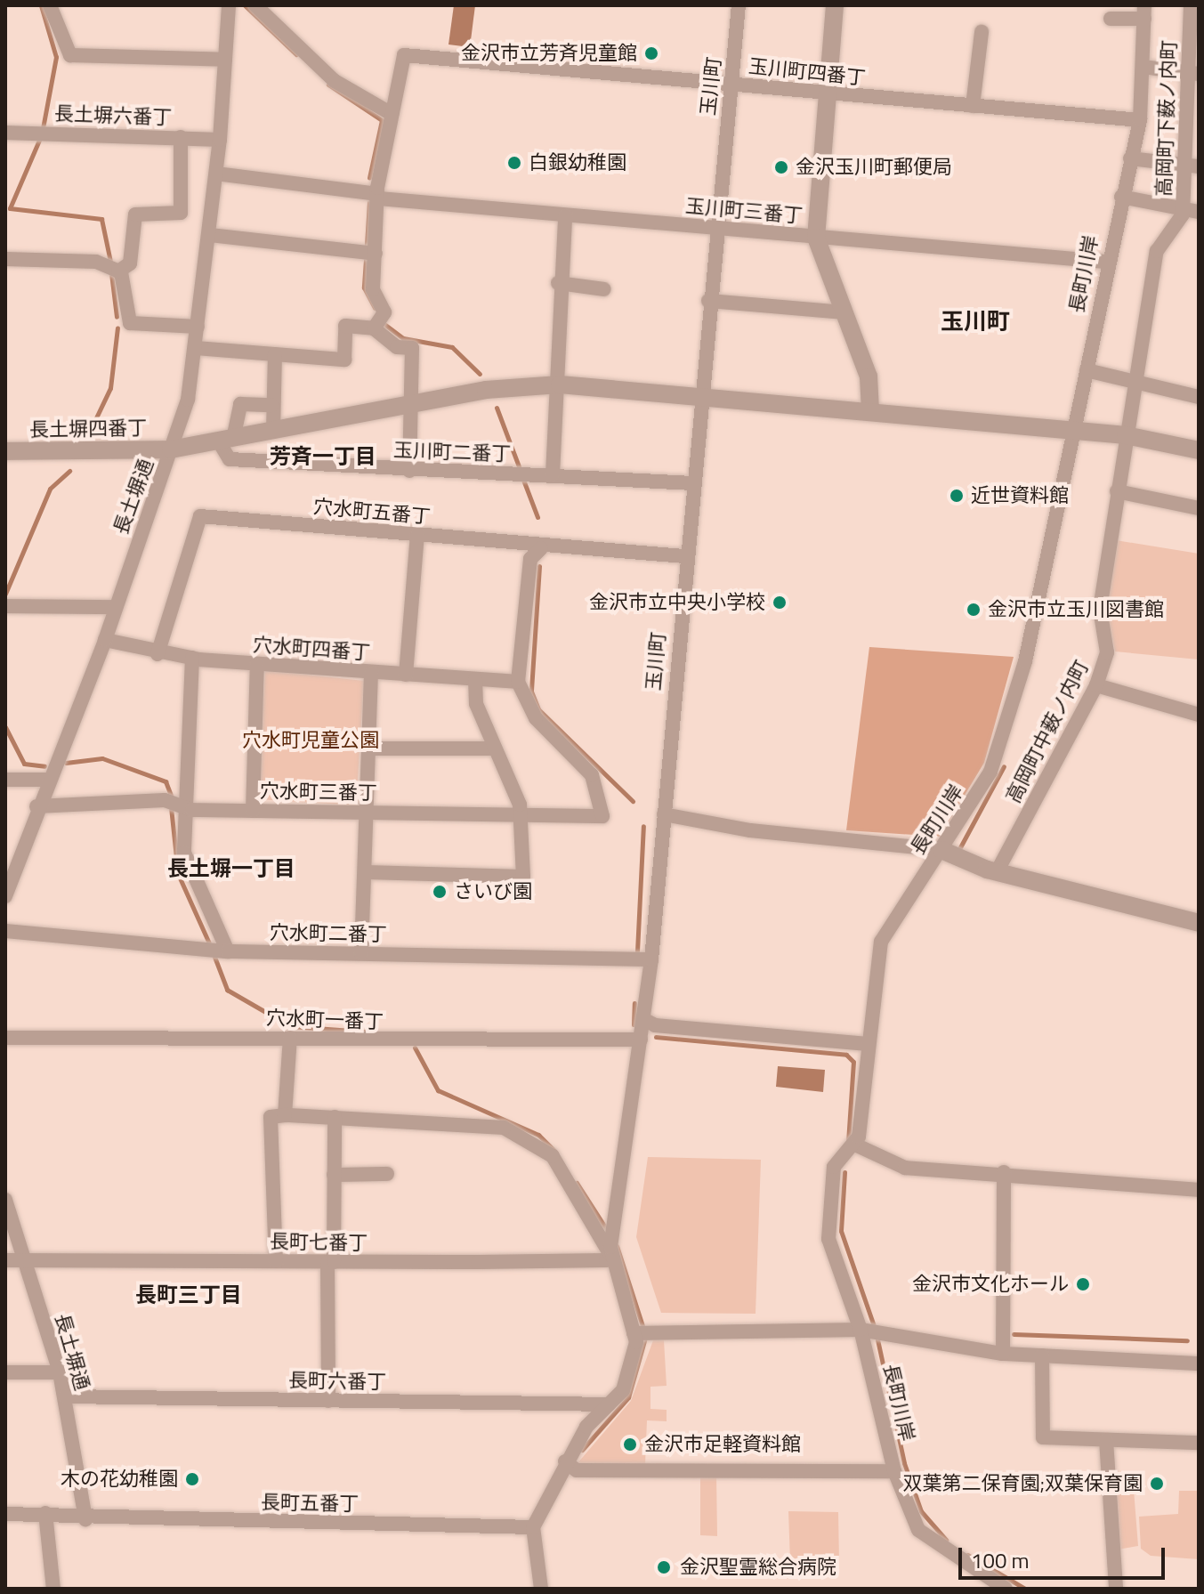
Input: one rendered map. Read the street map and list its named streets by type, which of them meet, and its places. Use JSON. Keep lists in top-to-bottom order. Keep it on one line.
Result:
{"streets":{"street":["玉川町四番丁","玉川町","長土塀六番丁","高岡町下薮ノ内町","玉川町三番丁","長町川岸","長土塀四番丁","玉川町二番丁","長土塀通","穴水町五番丁","穴水町四番丁","高岡町中薮ノ内町","穴水町三番丁","穴水町二番丁","穴水町一番丁","長町七番丁","長町六番丁","長町五番丁"]},"crossings":[["玉川町四番丁","玉川町"],["玉川町四番丁","長町川岸"],["玉川町","玉川町三番丁"],["玉川町","長土塀四番丁"],["玉川町","玉川町二番丁"],["玉川町","穴水町五番丁"],["玉川町","穴水町二番丁"],["玉川町","穴水町一番丁"],["玉川町","長町七番丁"],["長土塀六番丁","長土塀通"],["高岡町下薮ノ内町","長土塀四番丁"],["高岡町下薮ノ内町","高岡町中薮ノ内町"],["玉川町三番丁","長町川岸"],["玉川町三番丁","長土塀通"],["長町川岸","長土塀四番丁"],["長土塀四番丁","玉川町二番丁"],["長土塀四番丁","長土塀通"],["長土塀四番丁","高岡町中薮ノ内町"],["長土塀通","穴水町四番丁"],["長土塀通","穴水町三番丁"],["長土塀通","長町七番丁"],["長土塀通","長町六番丁"],["長土塀通","長町五番丁"],["穴水町五番丁","穴水町四番丁"],["穴水町四番丁","穴水町三番丁"]],"districts":["玉川町","芳斉一丁目","長土塀一丁目","長町三丁目"],"parks":["穴水町児童公園"],"places":["金沢市立芳斉児童館","白銀幼稚園","金沢玉川町郵便局","近世資料館","金沢市立中央小学校","金沢市立玉川図書館","さいび園","金沢市文化ホール","金沢市足軽資料館","木の花幼稚園","双葉第二保育園;双葉保育園","金沢聖霊総合病院"],"scale_bar":"100 m"}
